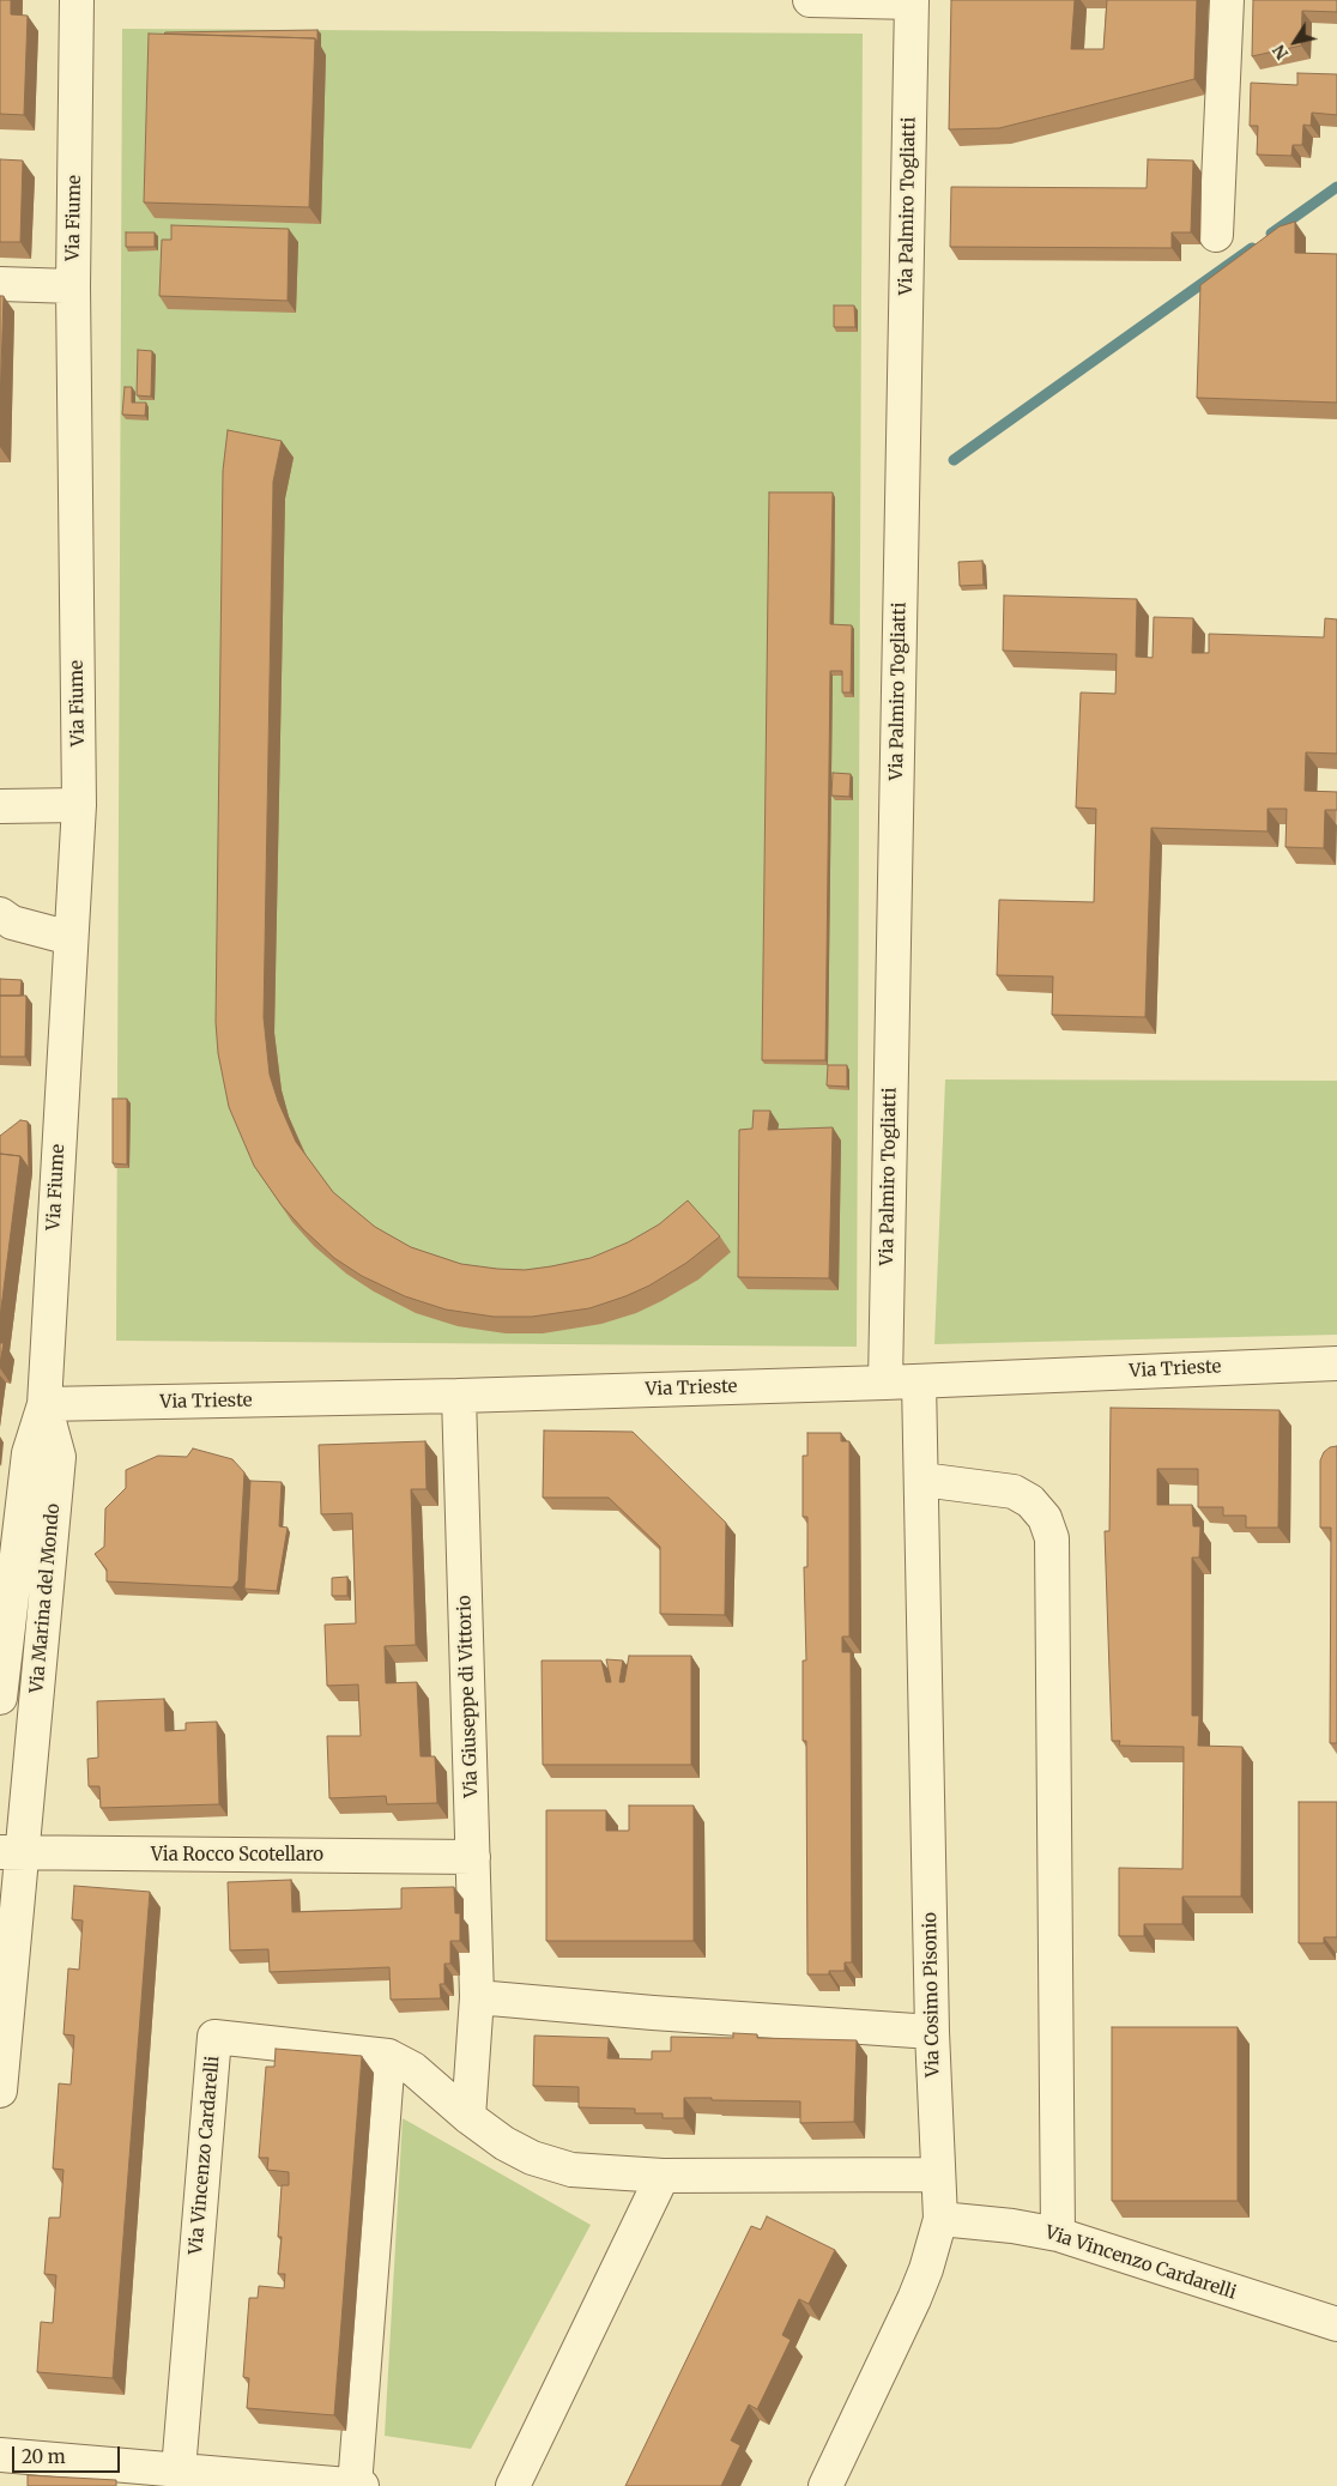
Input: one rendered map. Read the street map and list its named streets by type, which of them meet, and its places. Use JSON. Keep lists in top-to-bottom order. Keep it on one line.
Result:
{"streets":{"street":["Via Palmiro Togliatti","Via Fiume","Via Trieste","Via Marina del Mondo","Via Giuseppe di Vittorio","Via Rocco Scotellaro","Via Cosimo Pisonio","Via Vincenzo Cardarelli"]},"crossings":[["Via Palmiro Togliatti","Via Trieste"],["Via Fiume","Via Trieste"],["Via Fiume","Via Marina del Mondo"],["Via Trieste","Via Marina del Mondo"],["Via Trieste","Via Giuseppe di Vittorio"],["Via Trieste","Via Cosimo Pisonio"],["Via Marina del Mondo","Via Rocco Scotellaro"],["Via Giuseppe di Vittorio","Via Rocco Scotellaro"],["Via Giuseppe di Vittorio","Via Vincenzo Cardarelli"],["Via Cosimo Pisonio","Via Vincenzo Cardarelli"]],"scale_bar":"20 m","north":"bottom left"}
